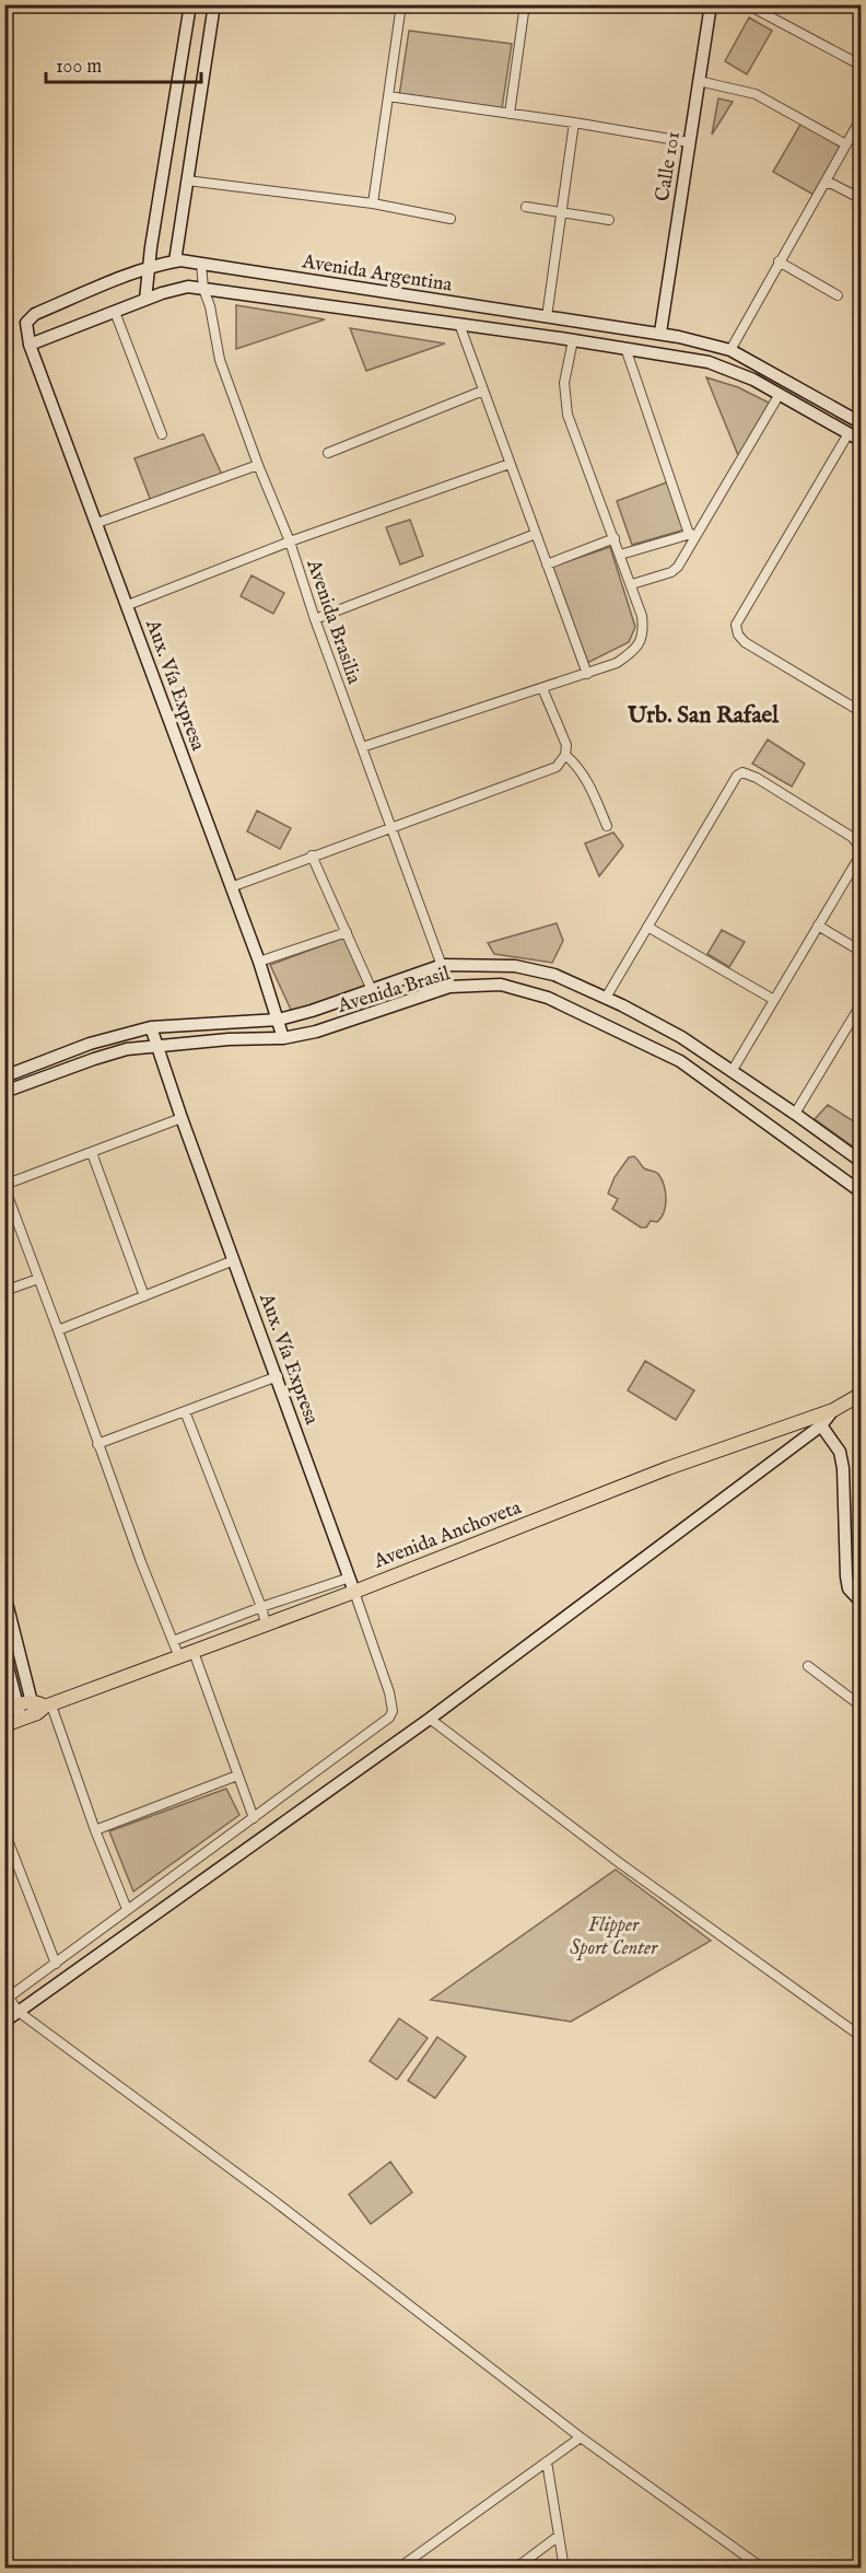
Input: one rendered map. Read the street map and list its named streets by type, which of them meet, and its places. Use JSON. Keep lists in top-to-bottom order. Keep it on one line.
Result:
{"streets":{"main road":["Calle 101","Avenida Argentina","Aux. Vía Expresa","Avenida Brasil","Avenida Anchoveta"],"street":["Avenida Brasilia"]},"crossings":[["Calle 101","Avenida Argentina"],["Avenida Argentina","Avenida Brasilia"],["Avenida Argentina","Aux. Vía Expresa"],["Avenida Brasilia","Avenida Brasil"],["Aux. Vía Expresa","Avenida Brasil"],["Aux. Vía Expresa","Avenida Anchoveta"]],"districts":["Urb. San Rafael"],"parks":["Flipper Sport Center"],"scale_bar":"100 m"}
